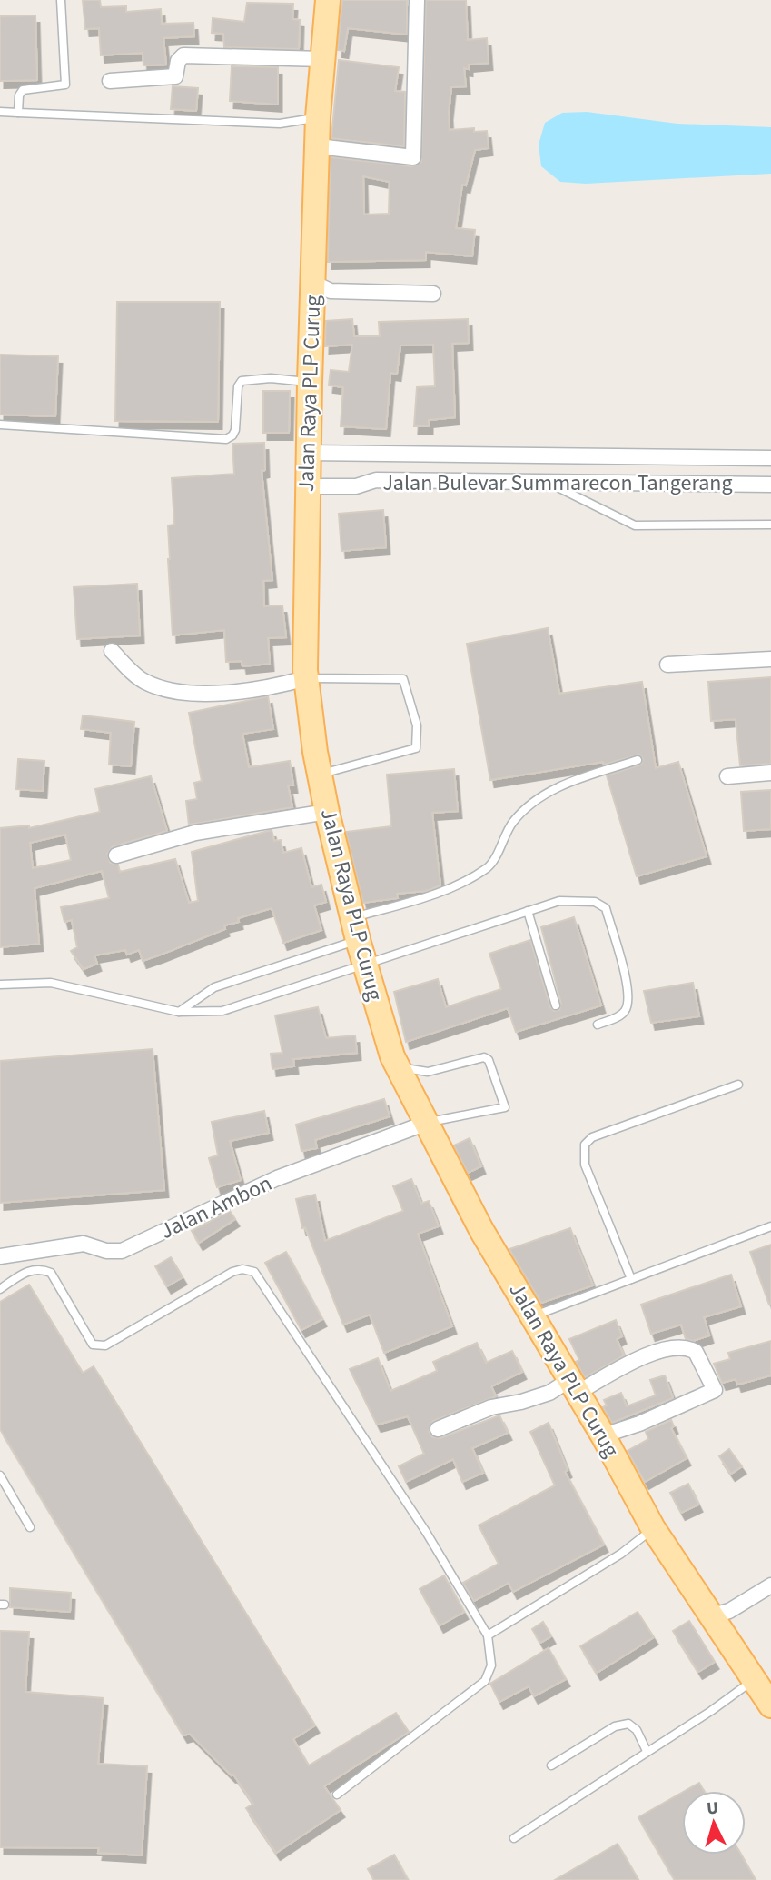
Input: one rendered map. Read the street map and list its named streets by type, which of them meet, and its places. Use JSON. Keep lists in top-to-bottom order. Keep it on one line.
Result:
{"streets":{"main road":["Jalan Raya PLP Curug"],"street":["Jalan Bulevar Summarecon Tangerang","Jalan Ambon"]},"crossings":[["Jalan Raya PLP Curug","Jalan Bulevar Summarecon Tangerang"],["Jalan Raya PLP Curug","Jalan Ambon"]],"north":"top"}
